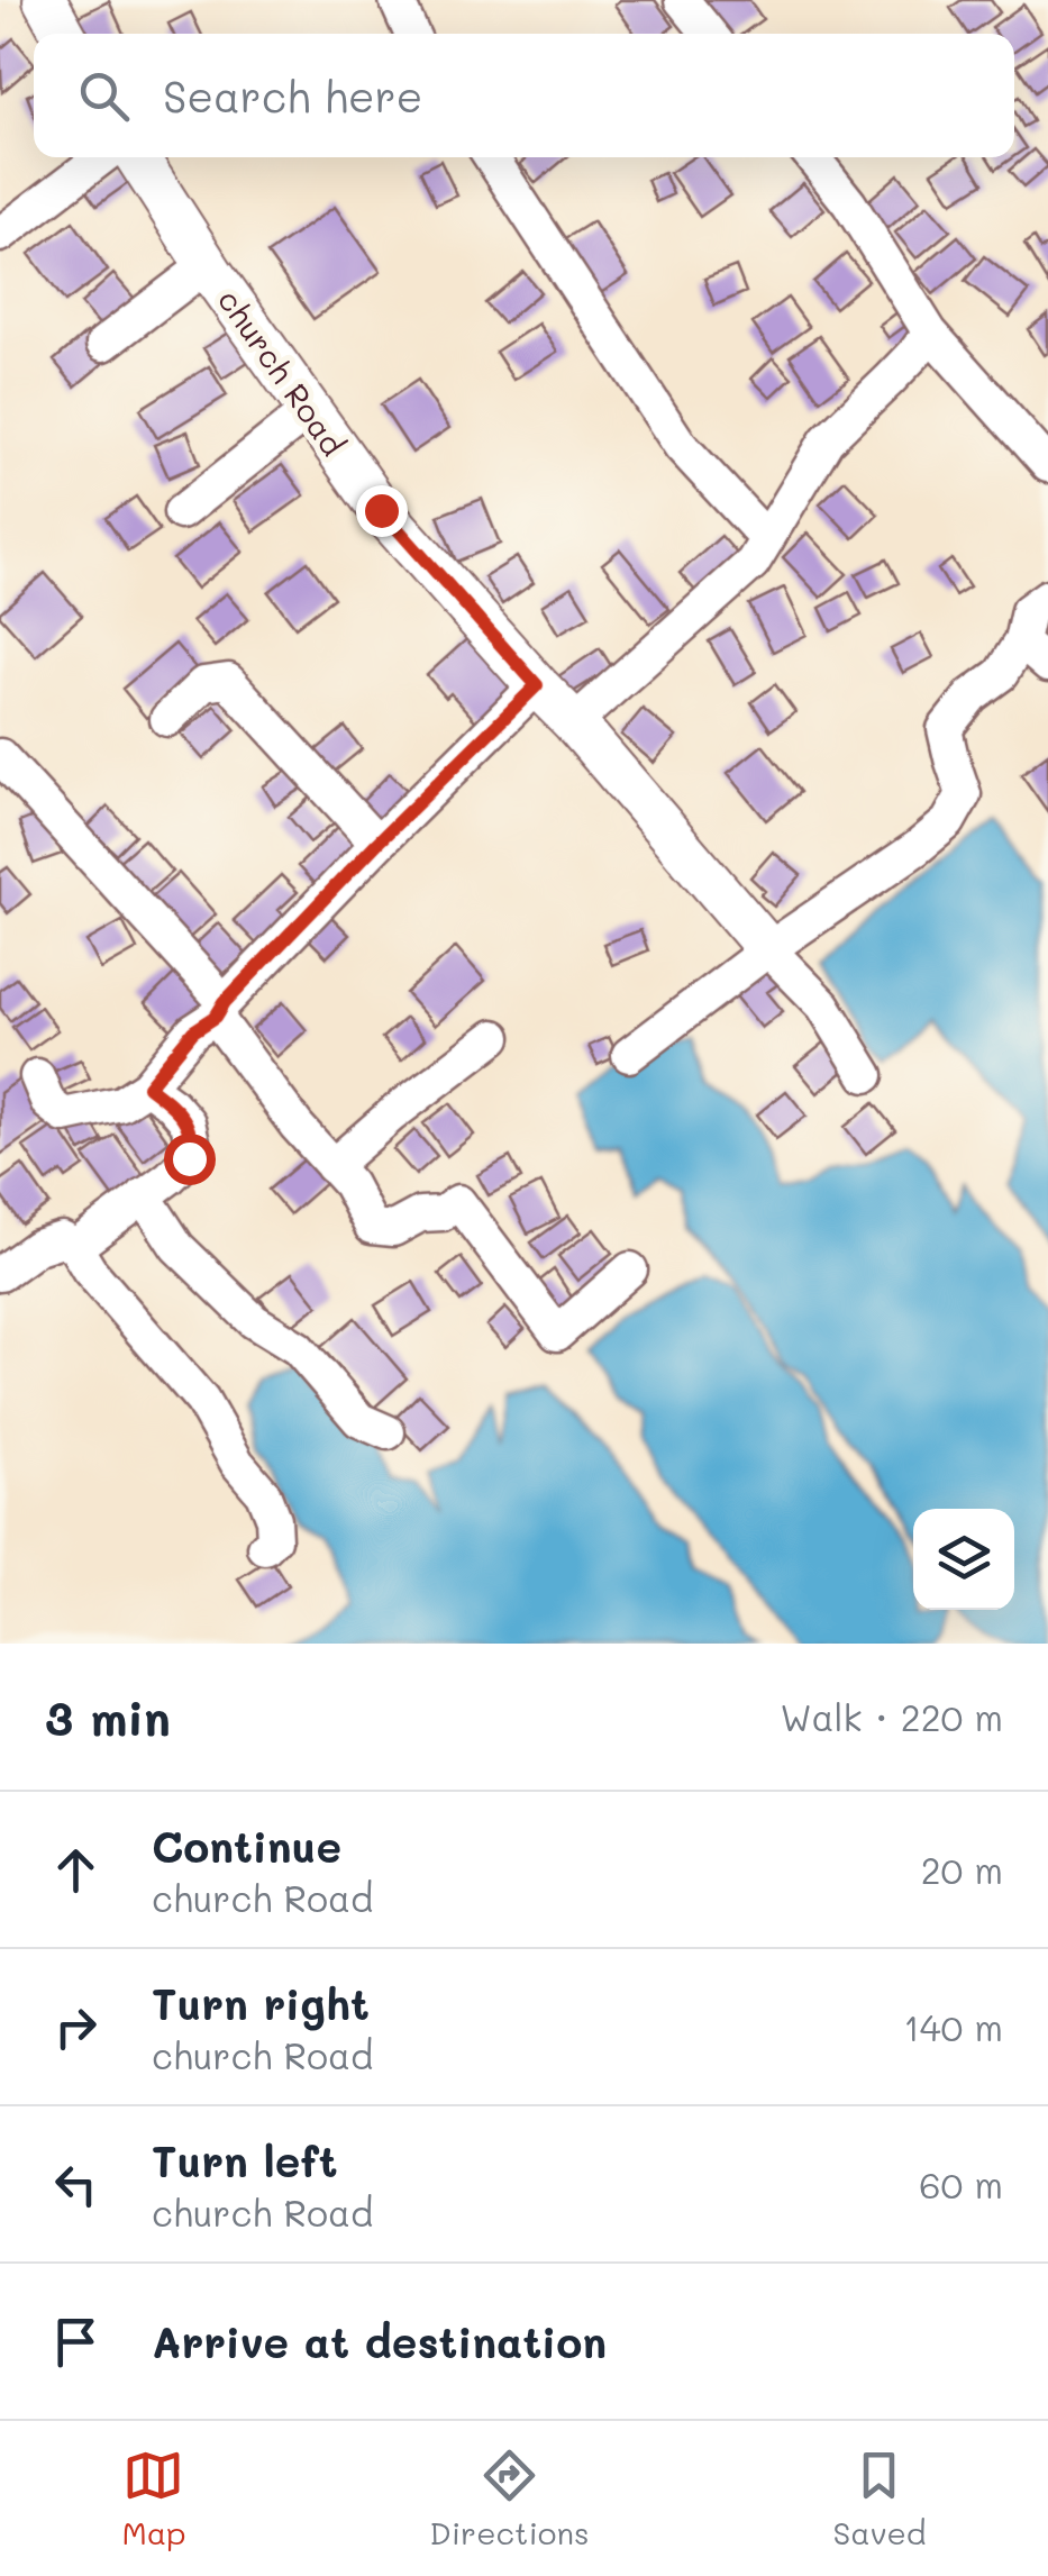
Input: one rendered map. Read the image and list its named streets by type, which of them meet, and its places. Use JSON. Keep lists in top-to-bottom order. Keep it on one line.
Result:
{"streets":{"street":["church Road"]},"page":{"search":"Search here","heading":["3 min","Walk · 220 m"],"list":[["Continue","church Road","20 m"],["Turn right","church Road","140 m"],["Turn left","church Road","60 m"],"Arrive at destination"],"nav":["Map","Directions","Saved"]}}
